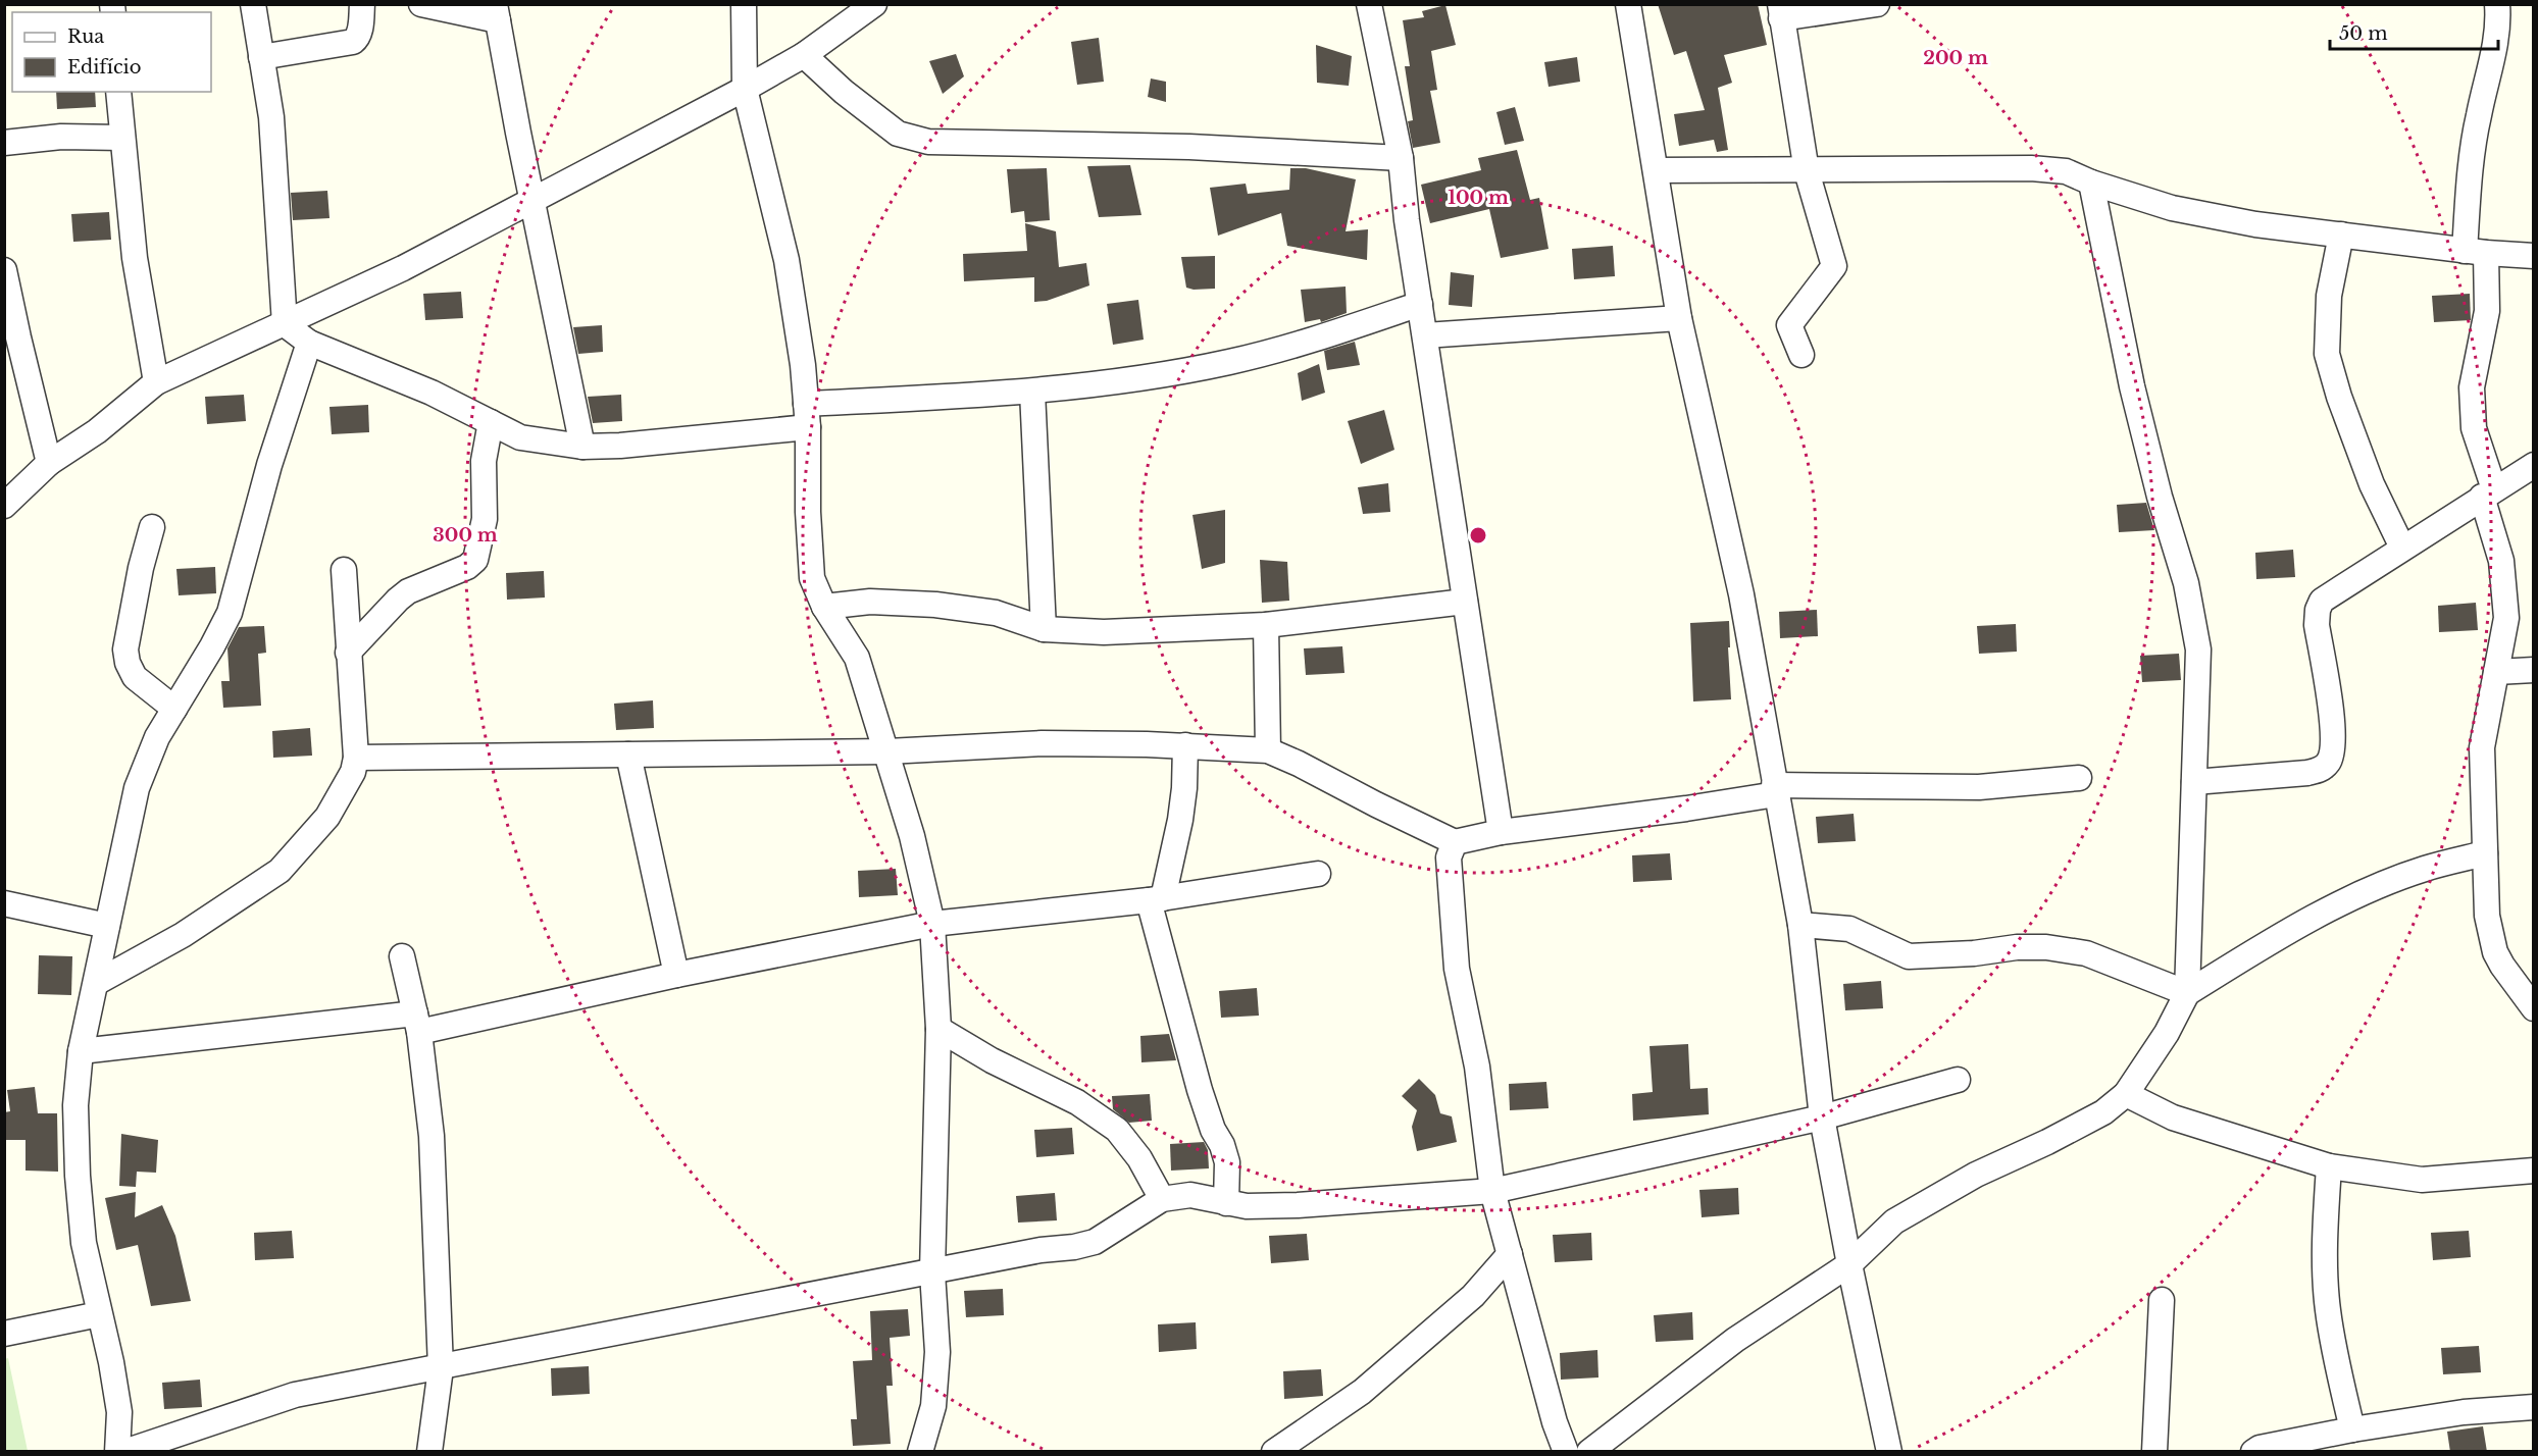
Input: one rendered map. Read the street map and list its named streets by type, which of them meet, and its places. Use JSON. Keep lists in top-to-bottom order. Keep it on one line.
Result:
{"legend":["Rua","Edifício"],"scale_bar":"50 m","rings":["200 m","100 m","300 m"]}
